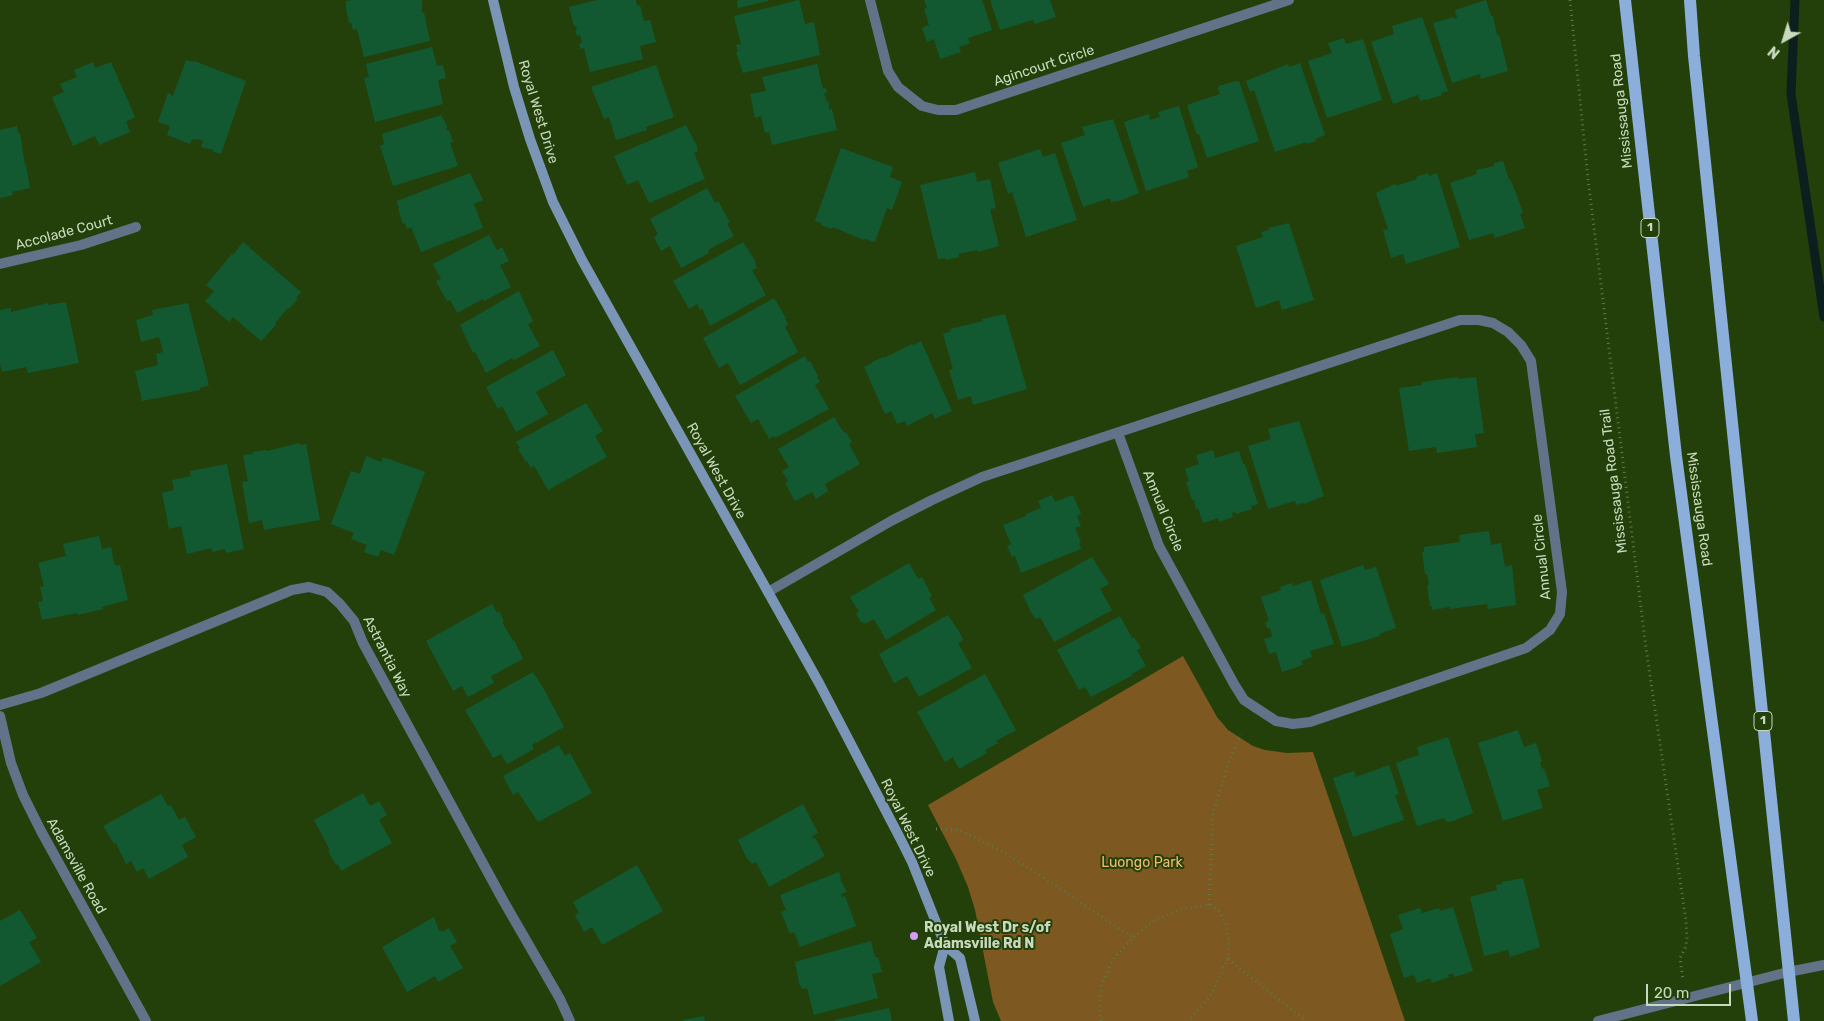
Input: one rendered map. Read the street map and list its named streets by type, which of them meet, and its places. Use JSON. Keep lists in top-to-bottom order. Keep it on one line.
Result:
{"streets":{"main road":["Mississauga Road","1"],"street":["Agincourt Circle","Royal West Drive","Accolade Court","Annual Circle","Astrantia Way","Adamsville Road"],"path":["Mississauga Road Trail"]},"crossings":[["Royal West Drive","Annual Circle"]],"parks":["Luongo Park"],"places":["Royal West Dr s/of Adamsville Rd N"],"scale_bar":"20 m","north":"bottom left"}
